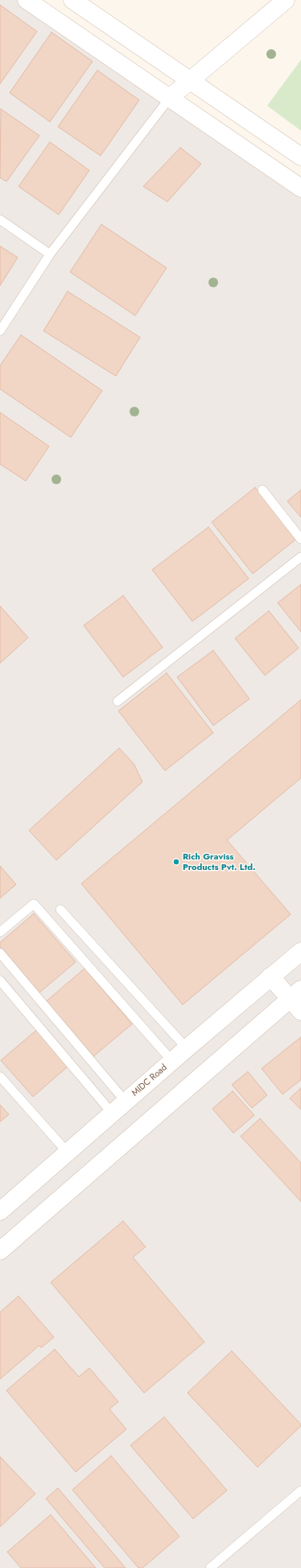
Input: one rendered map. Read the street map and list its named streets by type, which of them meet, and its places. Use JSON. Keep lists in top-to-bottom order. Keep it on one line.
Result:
{"streets":{"main road":["MIDC Road"]},"places":["Rich Graviss Products Pvt. Ltd."]}
